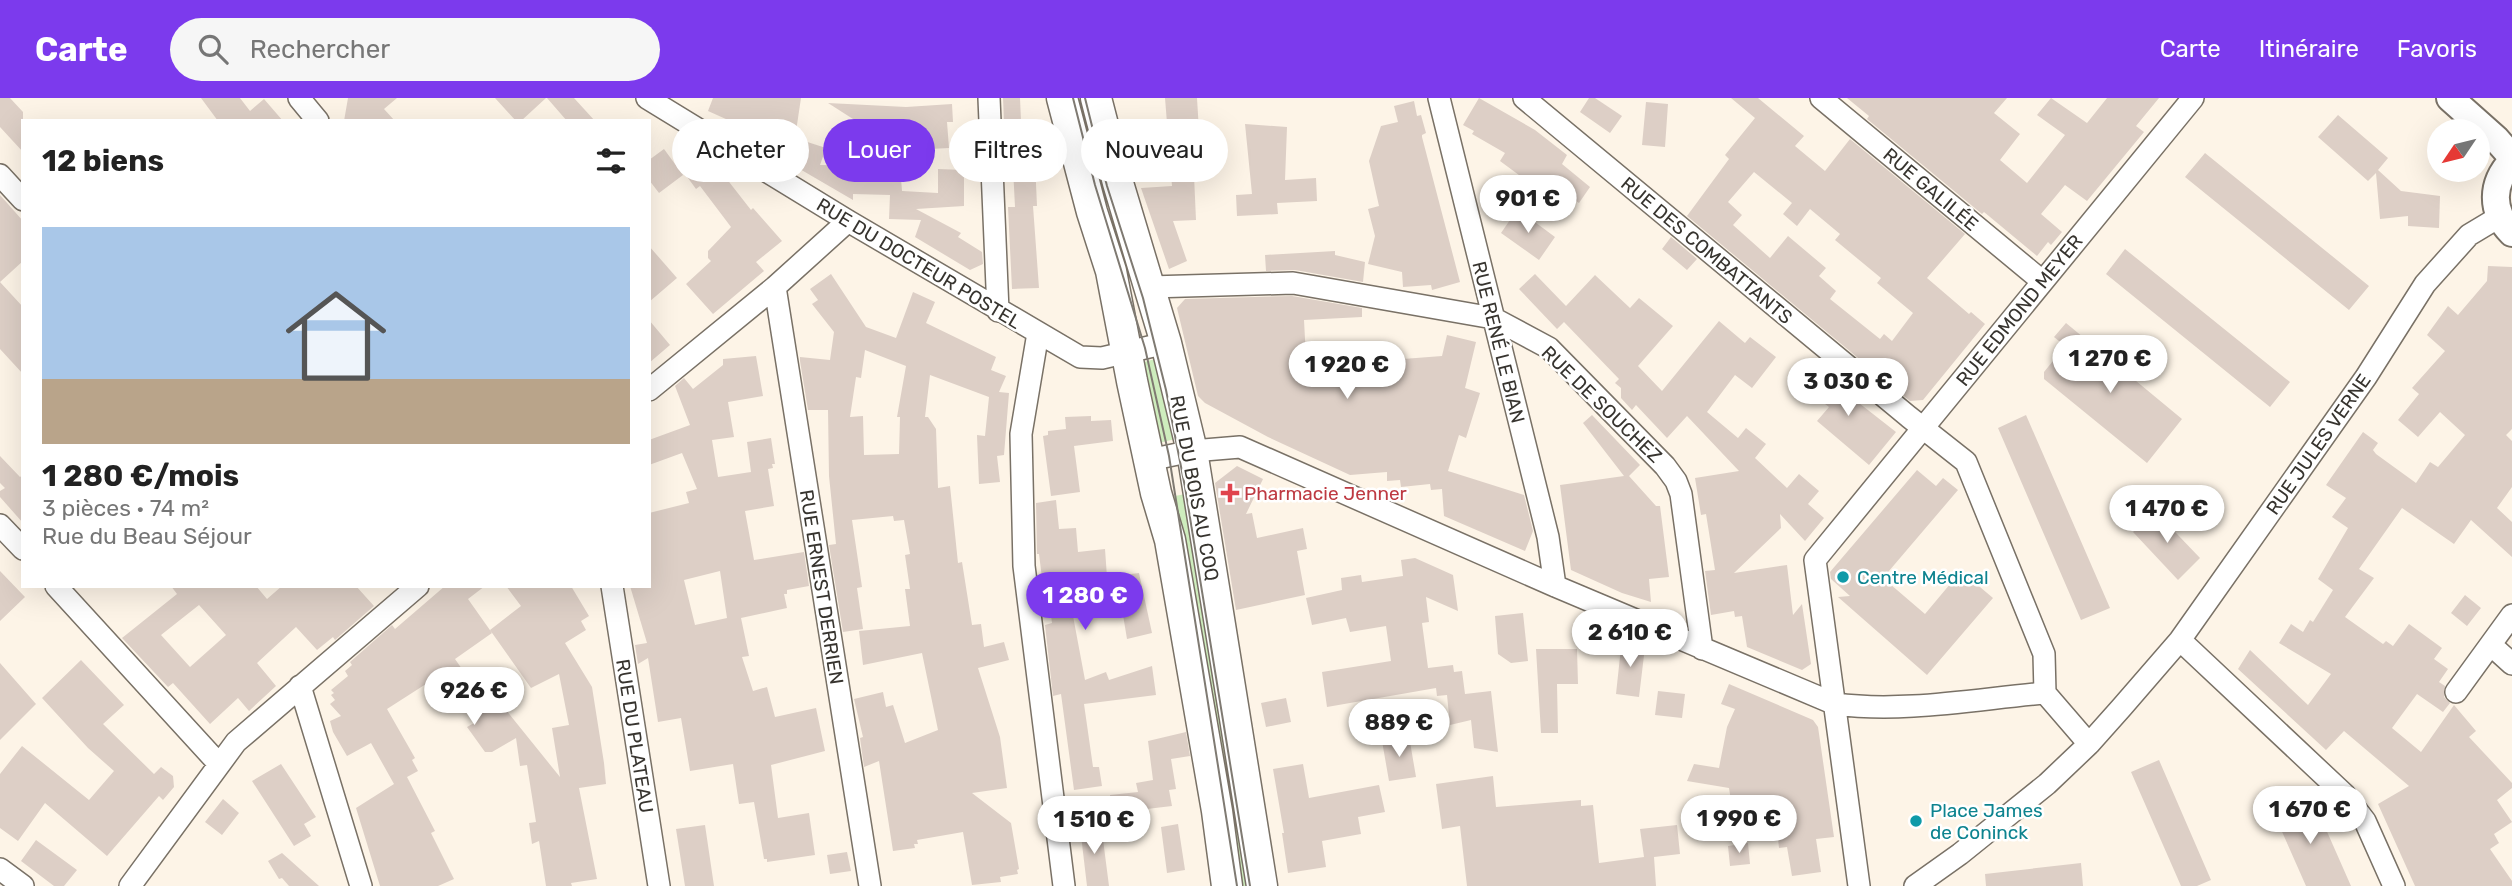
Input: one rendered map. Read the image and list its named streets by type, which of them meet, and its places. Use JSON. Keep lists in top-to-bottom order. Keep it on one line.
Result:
{"streets":{"main road":["RUE DU BOIS AU COQ"],"street":["RUE GALILÉE","RUE DES COMBATTANTS","RUE DU DOCTEUR POSTEL","RUE EDMOND MEYER","RUE RENÉ LE BIAN","RUE DE SOUCHEZ","RUE JULES VERNE","RUE ERNEST DERRIEN","RUE DU PLATEAU"]},"crossings":[["RUE GALILÉE","RUE EDMOND MEYER"],["RUE DES COMBATTANTS","RUE EDMOND MEYER"],["RUE DU DOCTEUR POSTEL","RUE DU BOIS AU COQ"],["RUE RENÉ LE BIAN","RUE DE SOUCHEZ"],["RUE DE SOUCHEZ","RUE DU BOIS AU COQ"]],"places":{"health":["Pharmacie Jenner"],"other":["Centre Médical","Place James de Coninck"]},"north":"bottom left","page":{"header":"Carte","search":"Rechercher","nav":["Carte","Itinéraire","Favoris"],"chip":["Acheter","Louer","Filtres","Nouveau"],"heading":"12 biens","price":["901 €","1 270 €","1 920 €","3 030 €","1 470 €","1 280 €","2 610 €","926 €","889 €","1 670 €","1 990 €","1 510 €"],"list":[{"name":"1 280 €/mois","note":"3 pièces · 74 m² · Rue du Beau Séjour"}]}}
